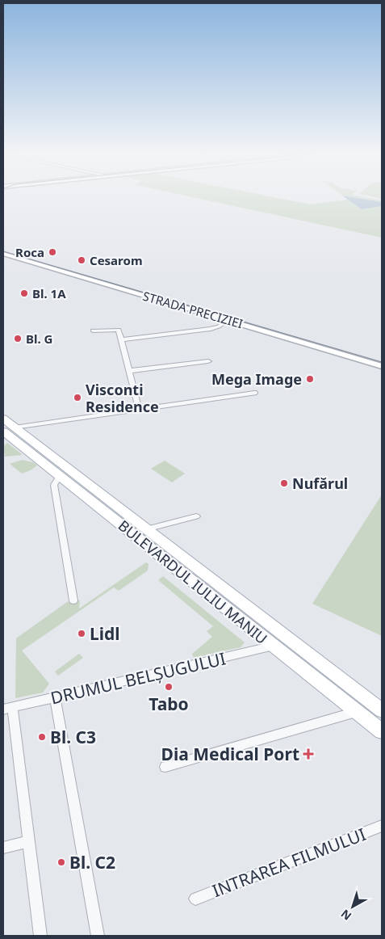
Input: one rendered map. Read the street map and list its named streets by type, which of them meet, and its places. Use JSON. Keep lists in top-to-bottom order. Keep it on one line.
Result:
{"streets":{"main road":["STRADA PRECIZIEI","BULEVARDUL IULIU MANIU"],"street":["DRUMUL BELȘUGULUI","INTRAREA FILMULUI"]},"crossings":[["BULEVARDUL IULIU MANIU","DRUMUL BELȘUGULUI"]],"places":{"other":["Roca","Cesarom","Bl. 1A","Bl. G","Mega Image","Visconti Residence","Nufărul","Lidl","Tabo","Bl. C3","Bl. C2"],"health":["Dia Medical Port"]},"north":"bottom left"}
